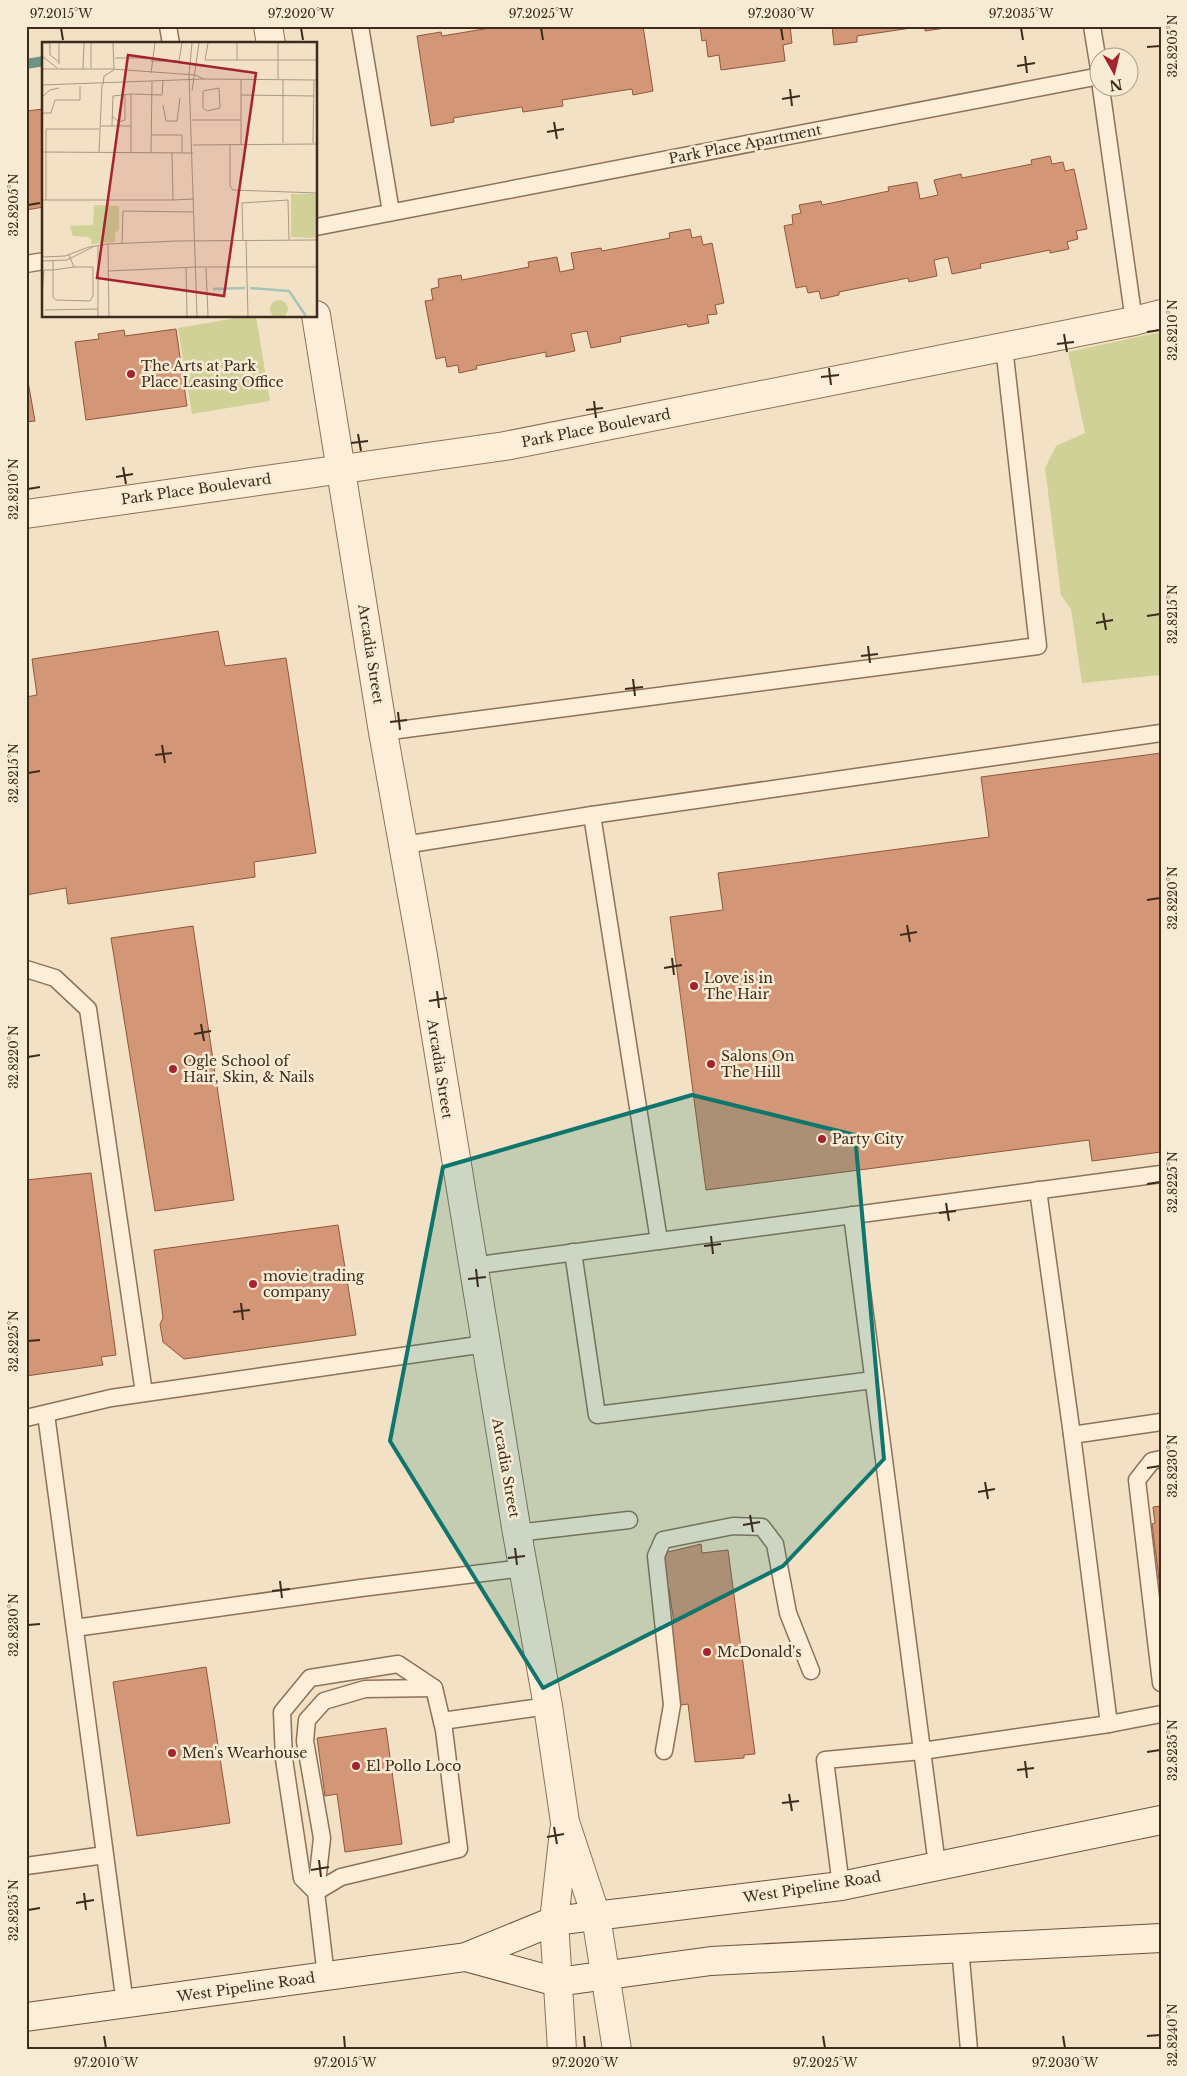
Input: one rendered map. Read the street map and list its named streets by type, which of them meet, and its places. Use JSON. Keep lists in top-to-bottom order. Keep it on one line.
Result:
{"streets":{"street":["Park Place Boulevard","Arcadia Street","West Pipeline Road"],"lane":["Park Place Apartment"]},"crossings":[["Park Place Boulevard","Arcadia Street"],["Arcadia Street","West Pipeline Road"]],"places":["The Arts at Park Place Leasing Office","Love is in The Hair","Salons On The Hill","Ogle School of Hair, Skin, & Nails","Party City","movie trading company","McDonald's","Men's Wearhouse","El Pollo Loco"],"north":"bottom","coordinates":["97.2015°W","97.2020°W","97.2025°W","97.2030°W","97.2035°W","32.8205°N","32.8210°N","32.8215°N","32.8220°N","32.8225°N","32.8230°N","32.8235°N","32.8240°N","97.2010°W"]}
